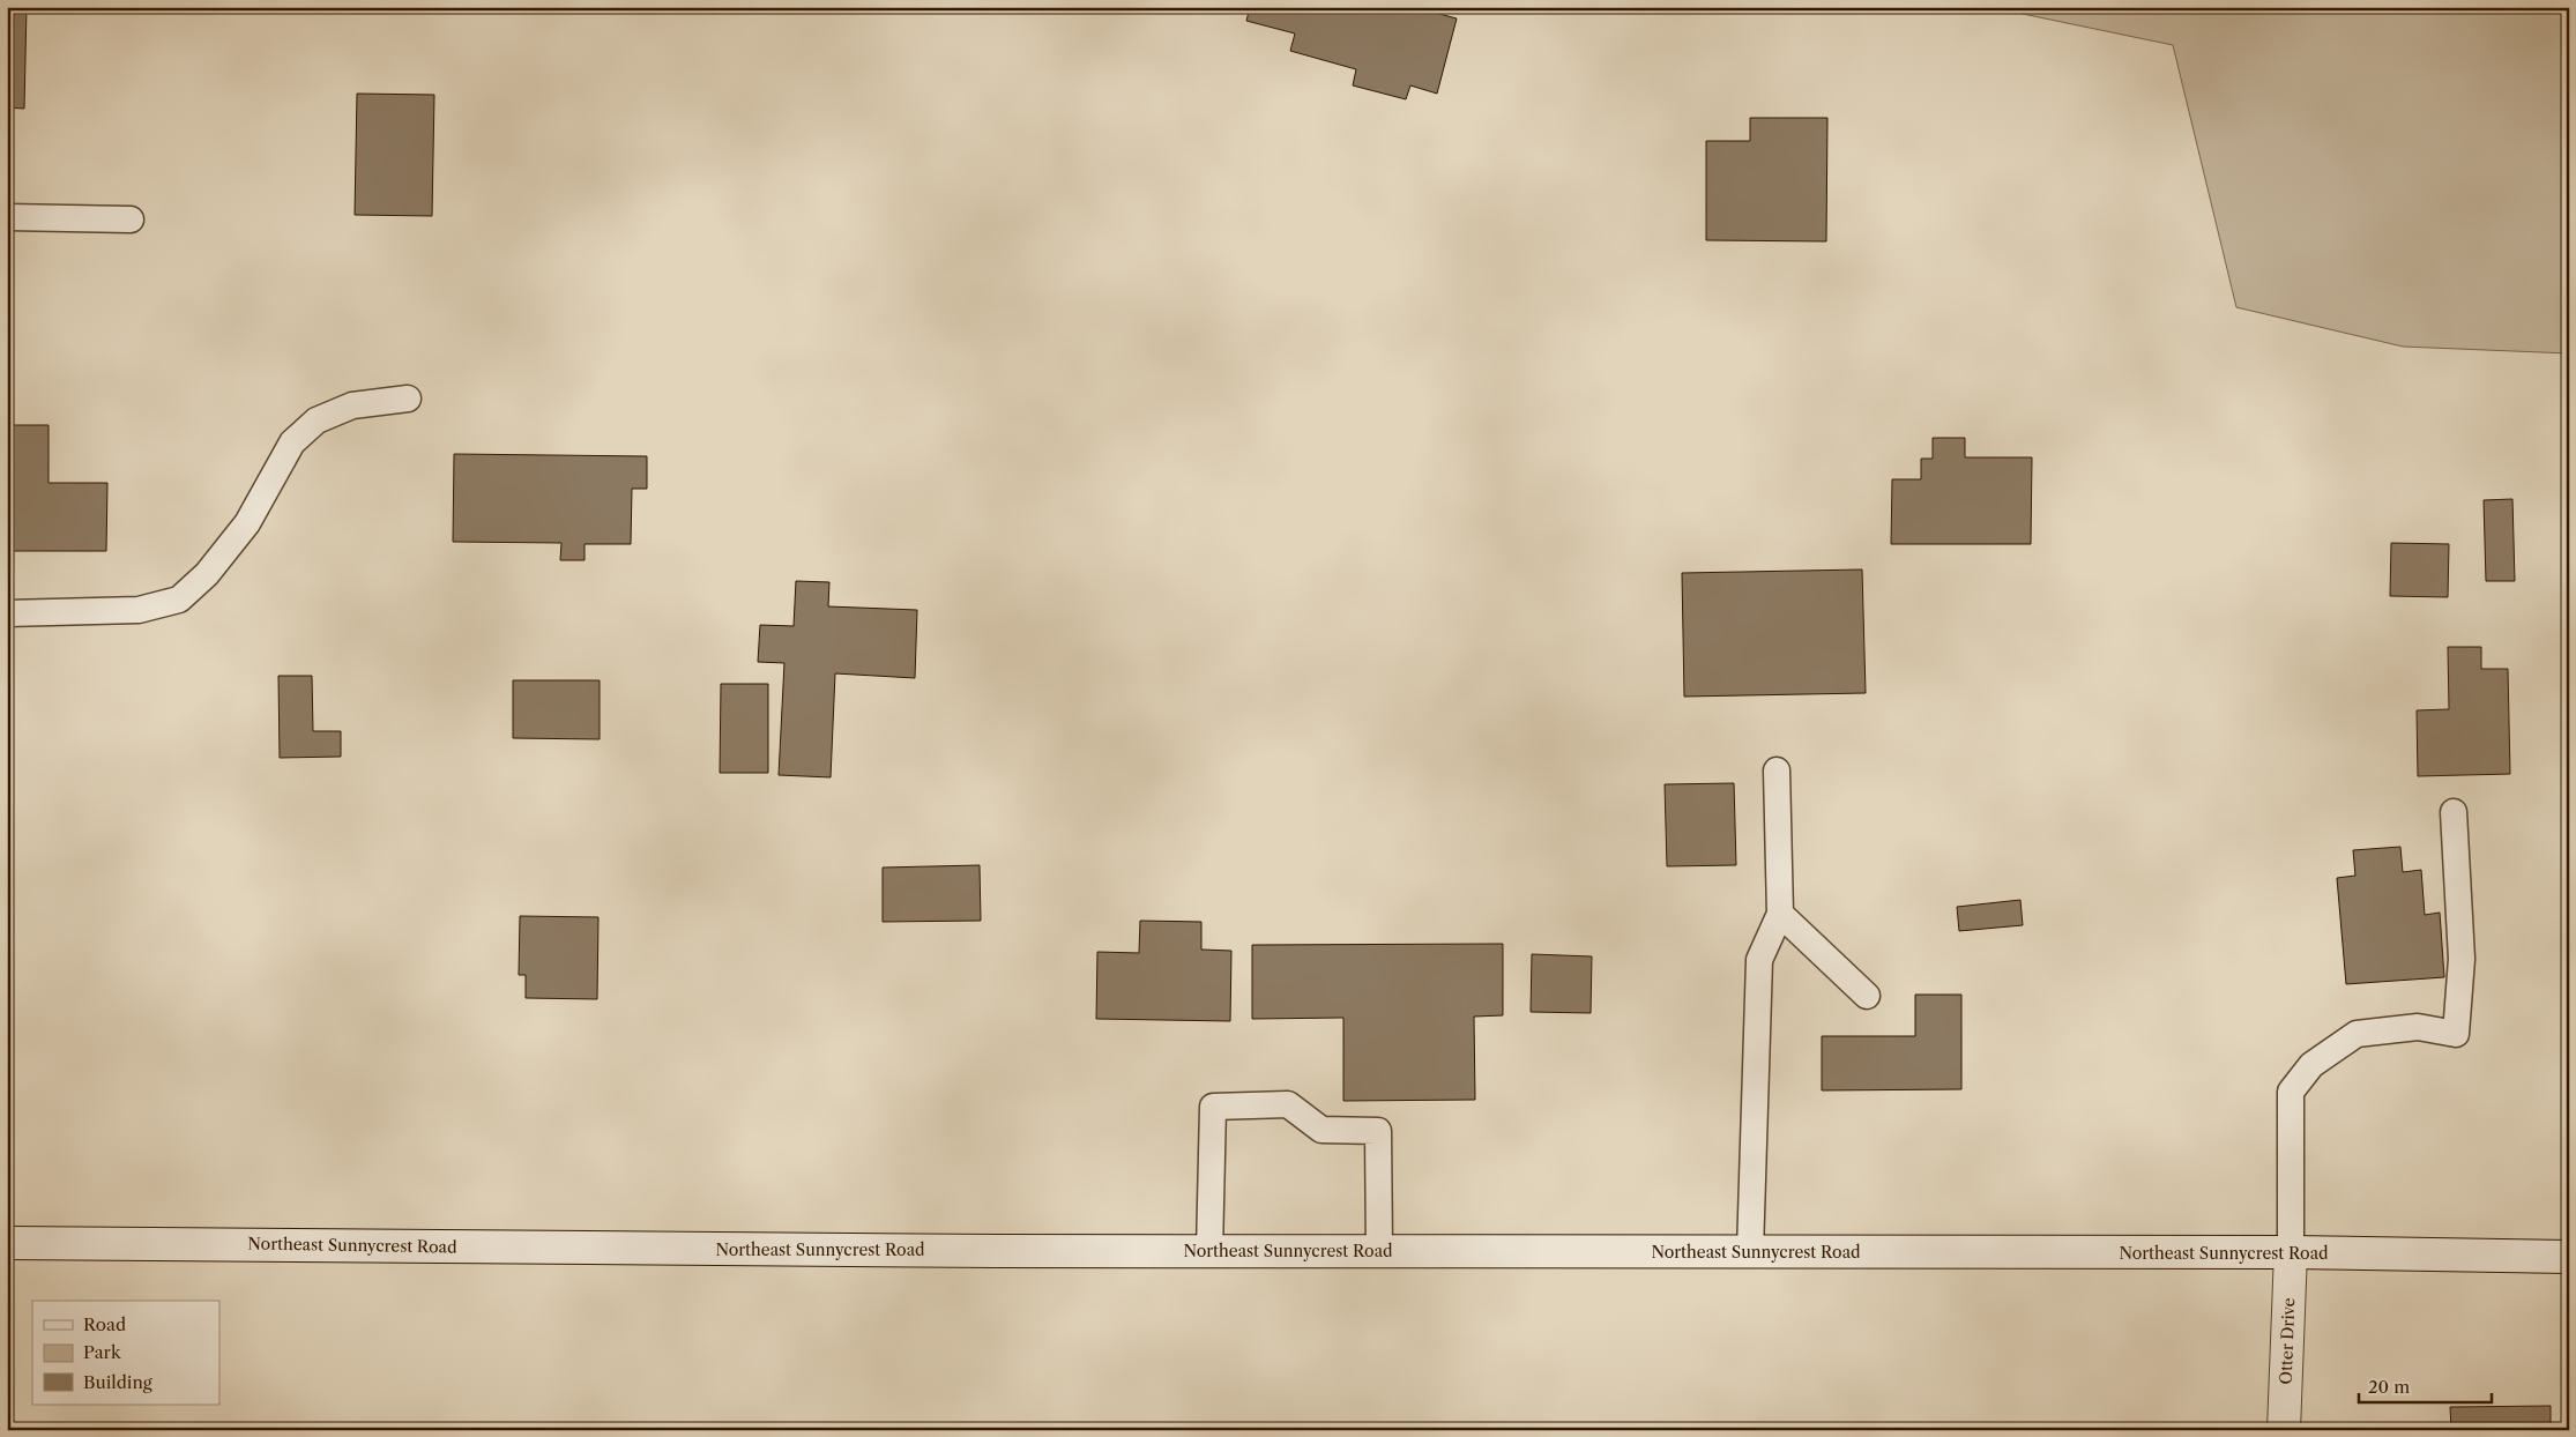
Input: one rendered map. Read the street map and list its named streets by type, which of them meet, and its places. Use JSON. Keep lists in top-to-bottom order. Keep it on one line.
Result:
{"streets":{"street":["Northeast Sunnycrest Road","Otter Drive"]},"crossings":[["Northeast Sunnycrest Road","Otter Drive"]],"legend":["Road","Park","Building"],"scale_bar":"20 m"}
